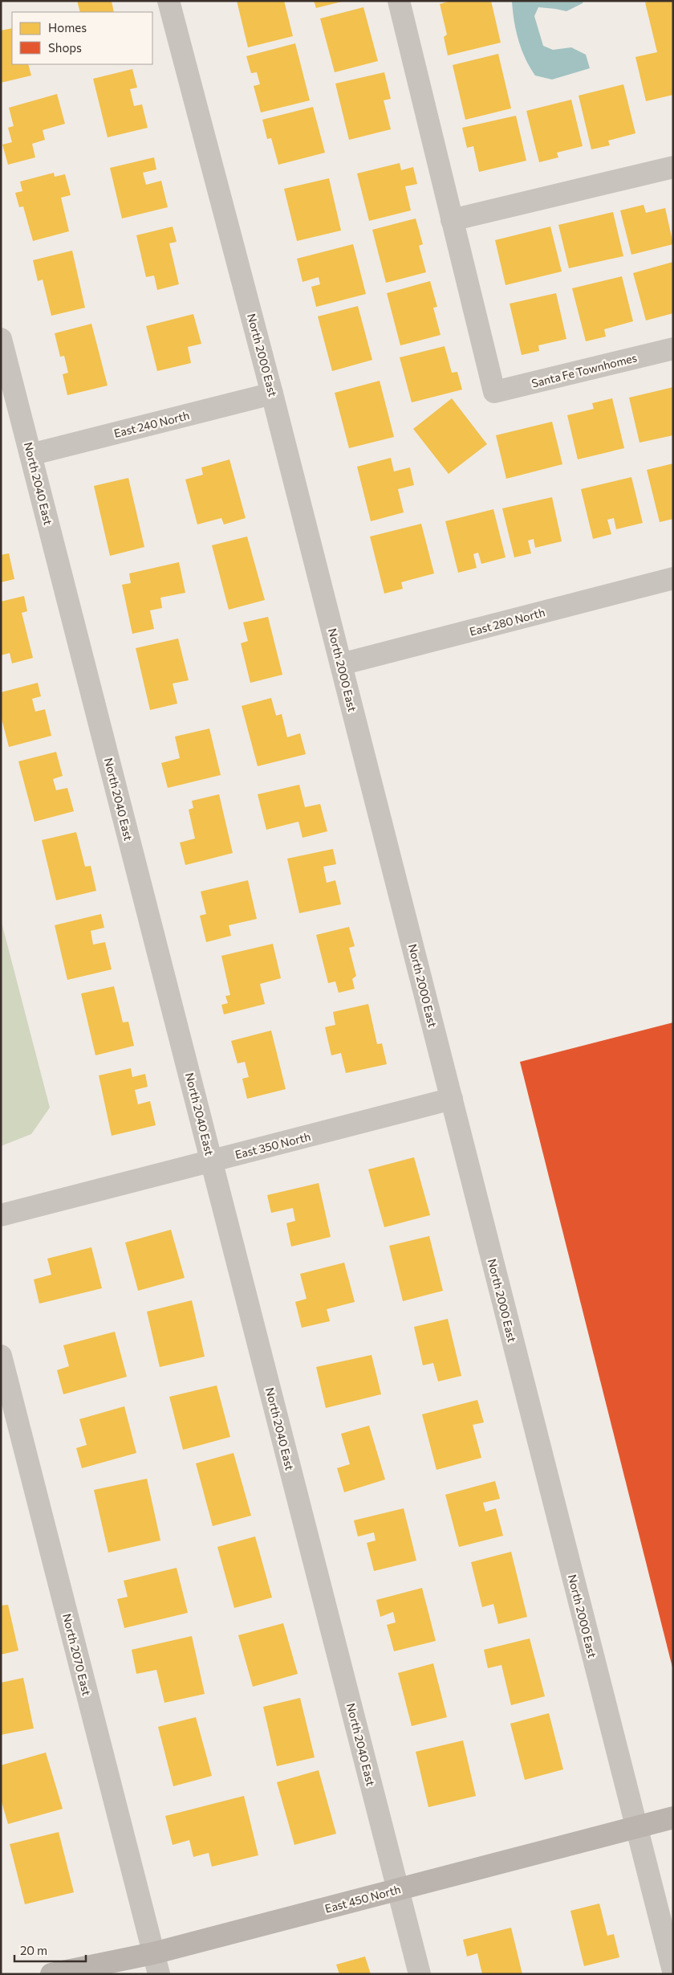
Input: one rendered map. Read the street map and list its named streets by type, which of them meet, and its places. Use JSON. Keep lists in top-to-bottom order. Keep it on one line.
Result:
{"streets":{"street":["North 2000 East","Santa Fe Townhomes","East 240 North","North 2040 East","East 280 North","East 350 North","North 2070 East","East 450 North"]},"crossings":[["North 2000 East","East 240 North"],["North 2000 East","East 280 North"],["North 2000 East","East 350 North"],["North 2000 East","East 450 North"],["East 240 North","North 2040 East"],["North 2040 East","East 350 North"],["North 2040 East","East 450 North"],["North 2070 East","East 450 North"]],"legend":["Homes","Shops"],"scale_bar":"20 m"}
